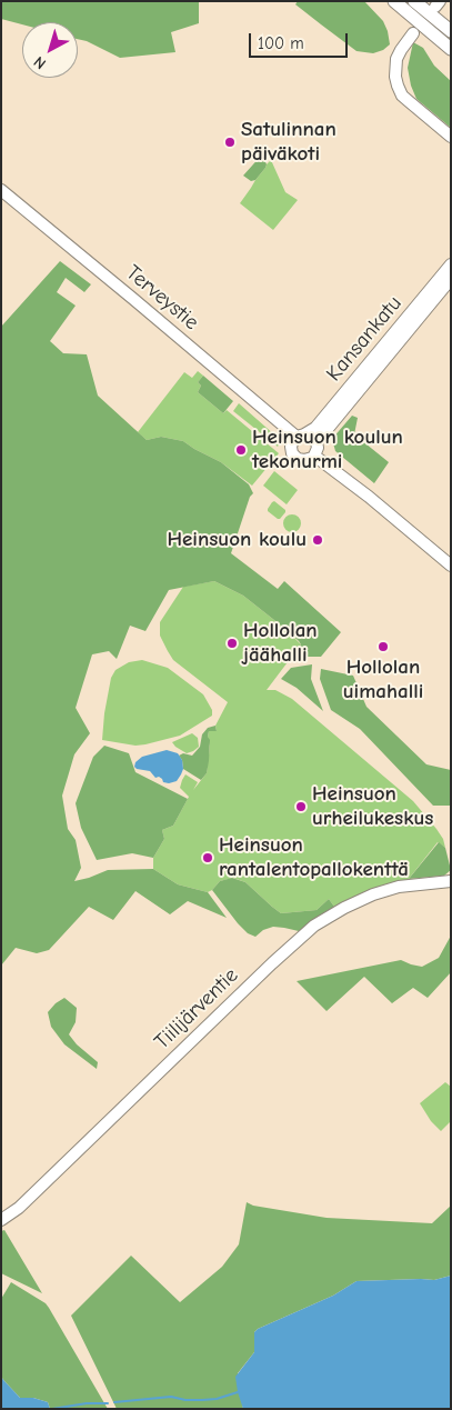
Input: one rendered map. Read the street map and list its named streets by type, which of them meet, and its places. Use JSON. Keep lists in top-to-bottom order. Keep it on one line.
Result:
{"streets":{"main road":["Terveystie","Kansankatu","Tiilijärventie"]},"crossings":[["Terveystie","Kansankatu"]],"places":["Satulinnan päiväkoti","Heinsuon koulun tekonurmi","Heinsuon koulu","Hollolan jäähalli","Hollolan uimahalli","Heinsuon urheilukeskus","Heinsuon rantalentopallokenttä"],"scale_bar":"100 m","north":"bottom left"}
